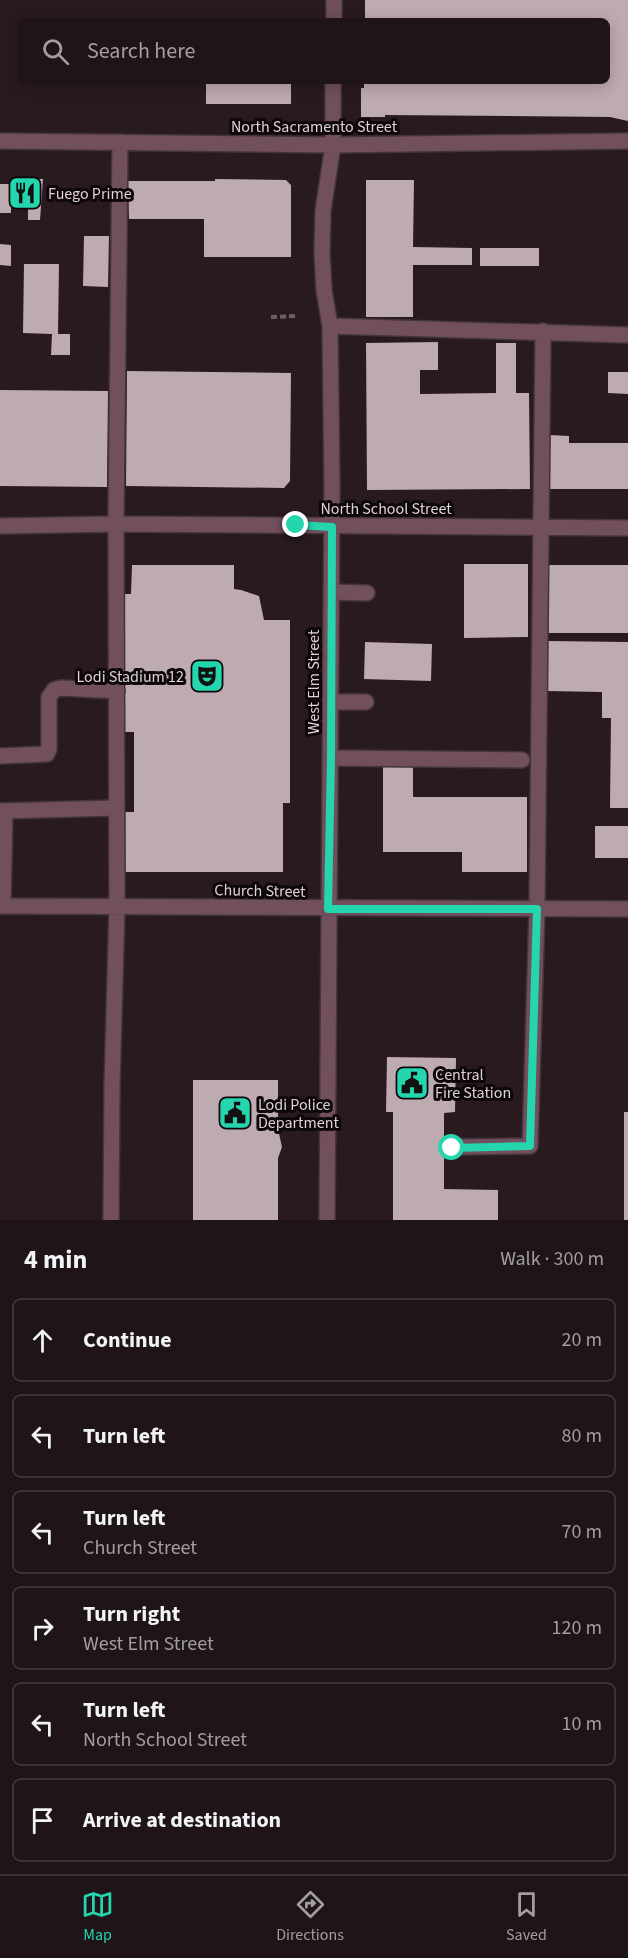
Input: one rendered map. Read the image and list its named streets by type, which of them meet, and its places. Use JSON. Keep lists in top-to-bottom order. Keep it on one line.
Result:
{"streets":{"street":["North Sacramento Street","North School Street","West Elm Street","Church Street"]},"crossings":[["North Sacramento Street","West Elm Street"],["North School Street","West Elm Street"],["West Elm Street","Church Street"]],"places":{"restaurant":["Fuego Prime"],"theatre":["Lodi Stadium 12"],"public building":["Central Fire Station","Lodi Police Department"]},"page":{"search":"Search here","heading":["4 min","Walk · 300 m"],"list":[["Continue","20 m"],["Turn left","80 m"],["Turn left","Church Street","70 m"],["Turn right","West Elm Street","120 m"],["Turn left","North School Street","10 m"],"Arrive at destination"],"nav":["Map","Directions","Saved"]}}
